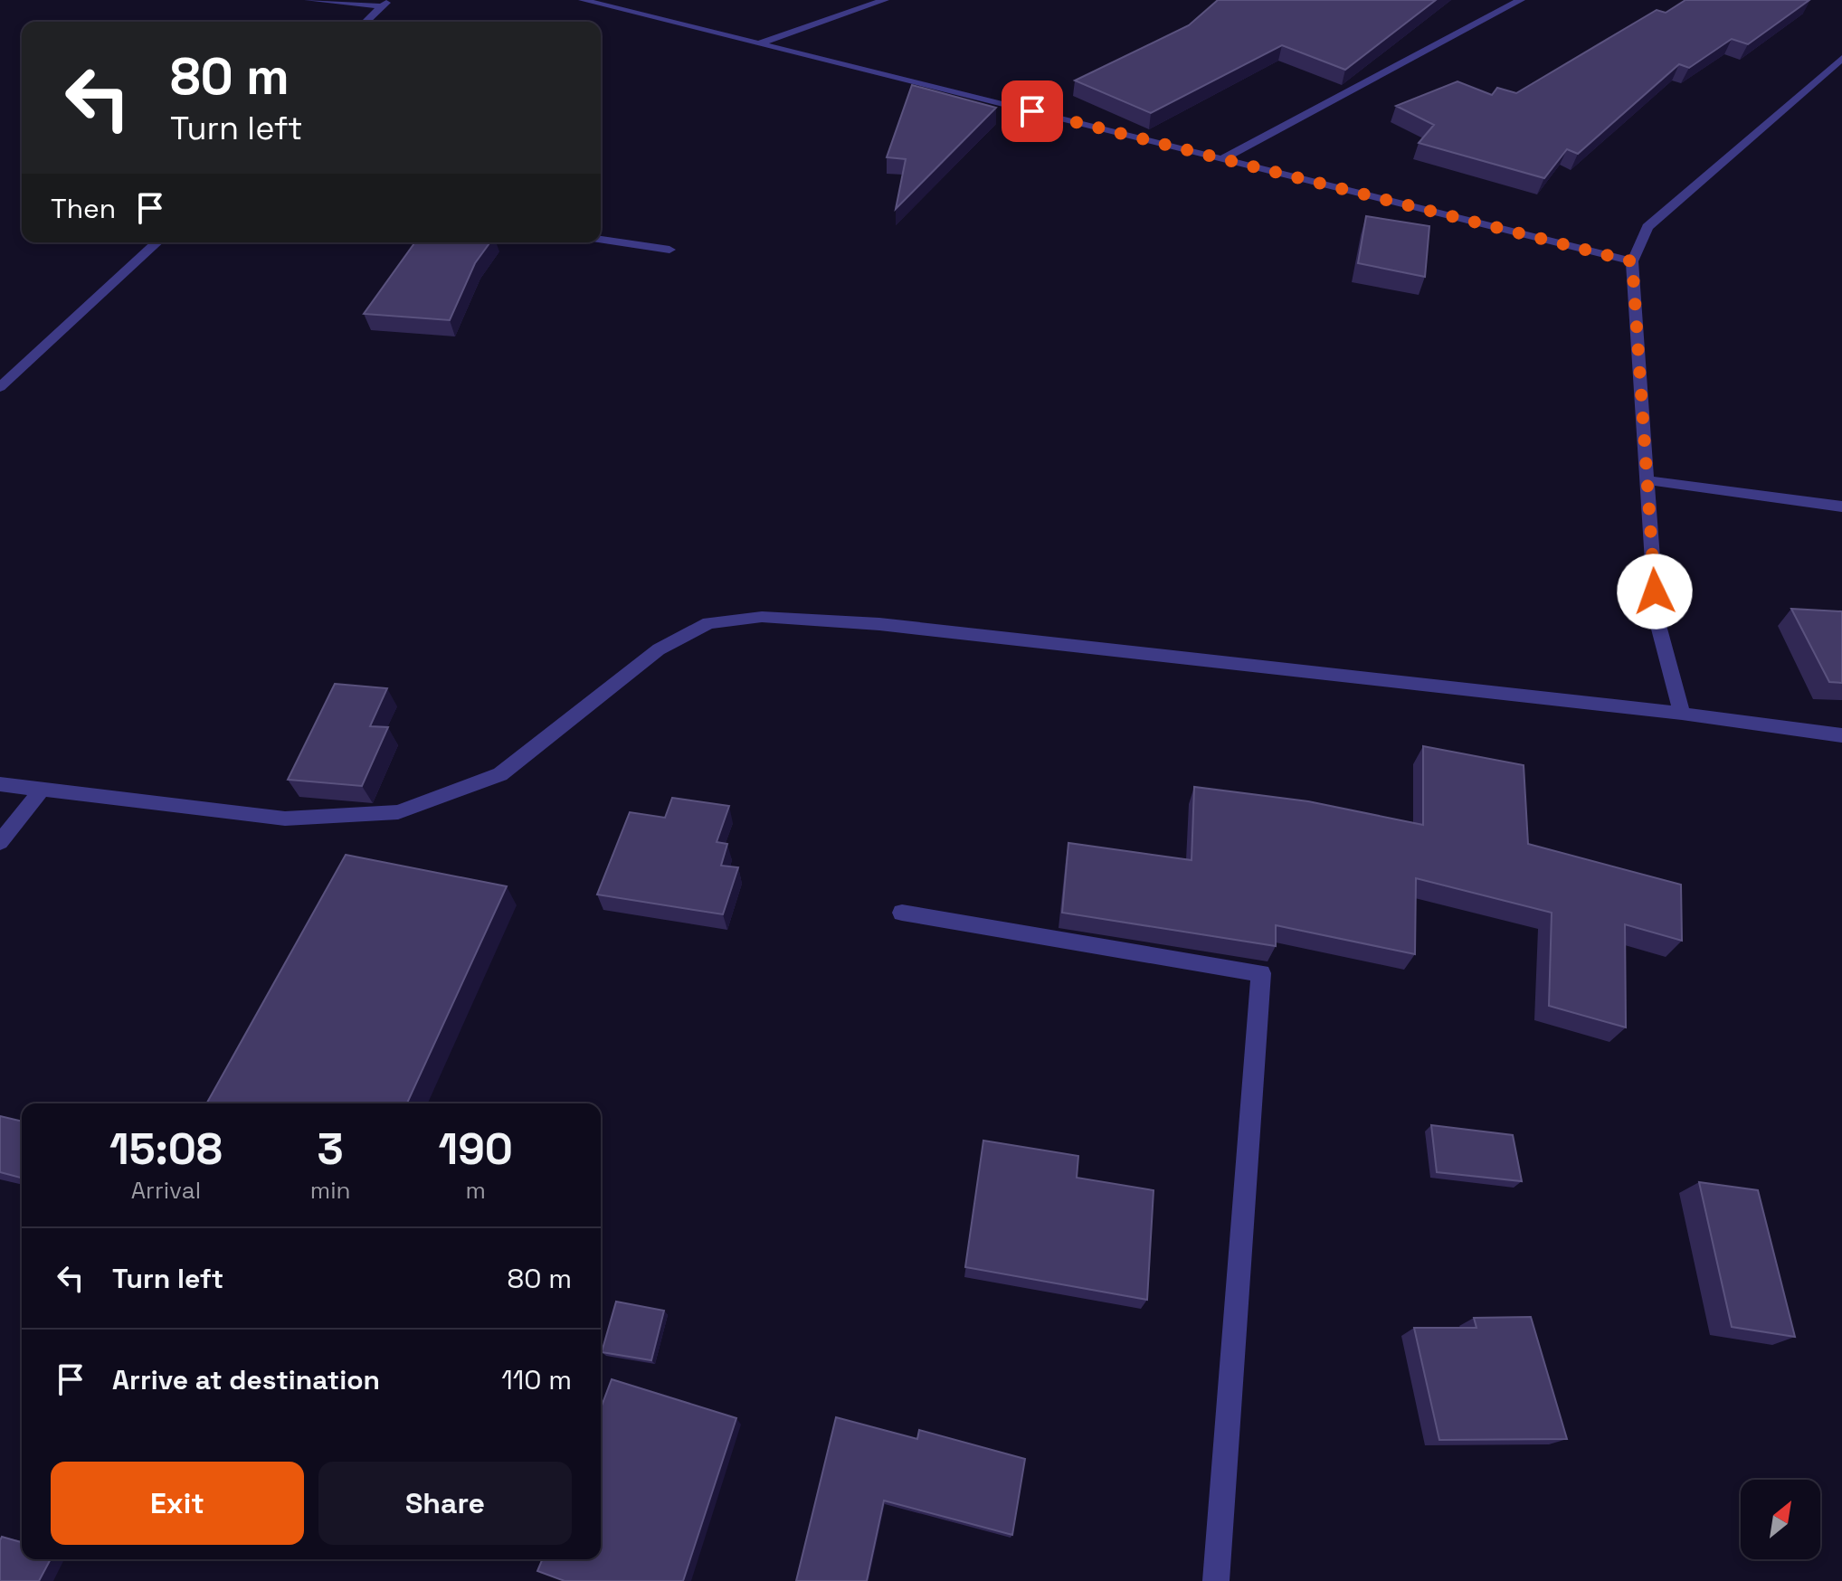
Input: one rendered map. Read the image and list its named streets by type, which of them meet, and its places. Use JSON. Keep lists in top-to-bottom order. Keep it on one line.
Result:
{"north":"top right","page":{"turn":["80 m","Turn left"],"then":"Then","eta":["15:08","Arrival","3","min","190","m"],"list":[{"name":"Turn left","value":"80 m"},{"name":"Arrive at destination","value":"110 m"}],"buttons":["Exit","Share"]}}
